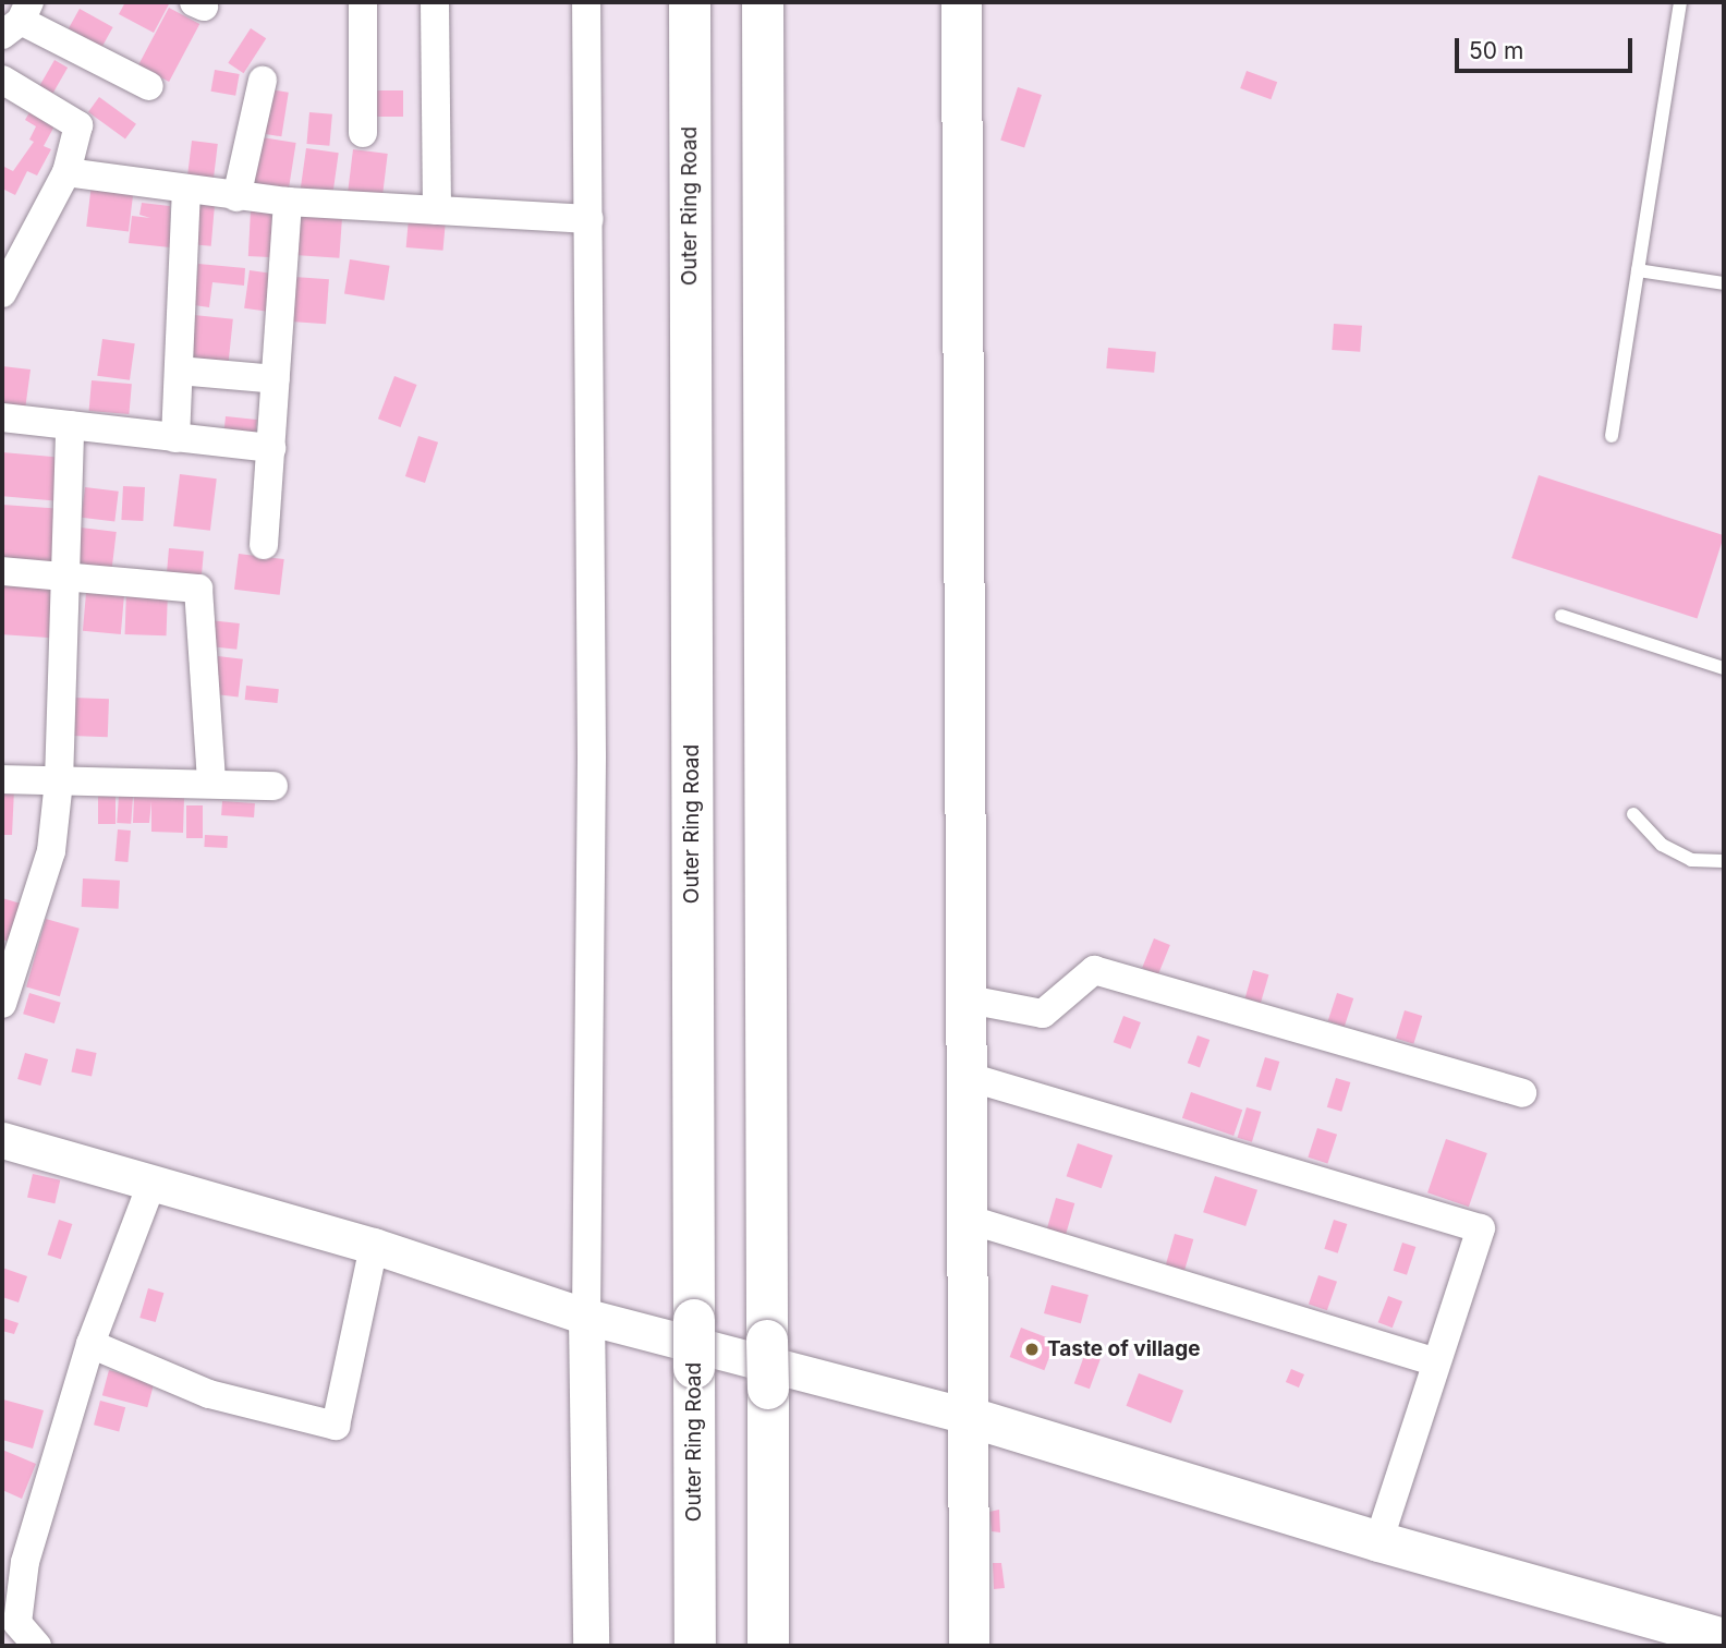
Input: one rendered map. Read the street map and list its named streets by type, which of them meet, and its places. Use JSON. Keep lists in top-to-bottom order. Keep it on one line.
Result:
{"streets":{"highway":["Outer Ring Road"]},"places":["Taste of village"],"scale_bar":"50 m"}
